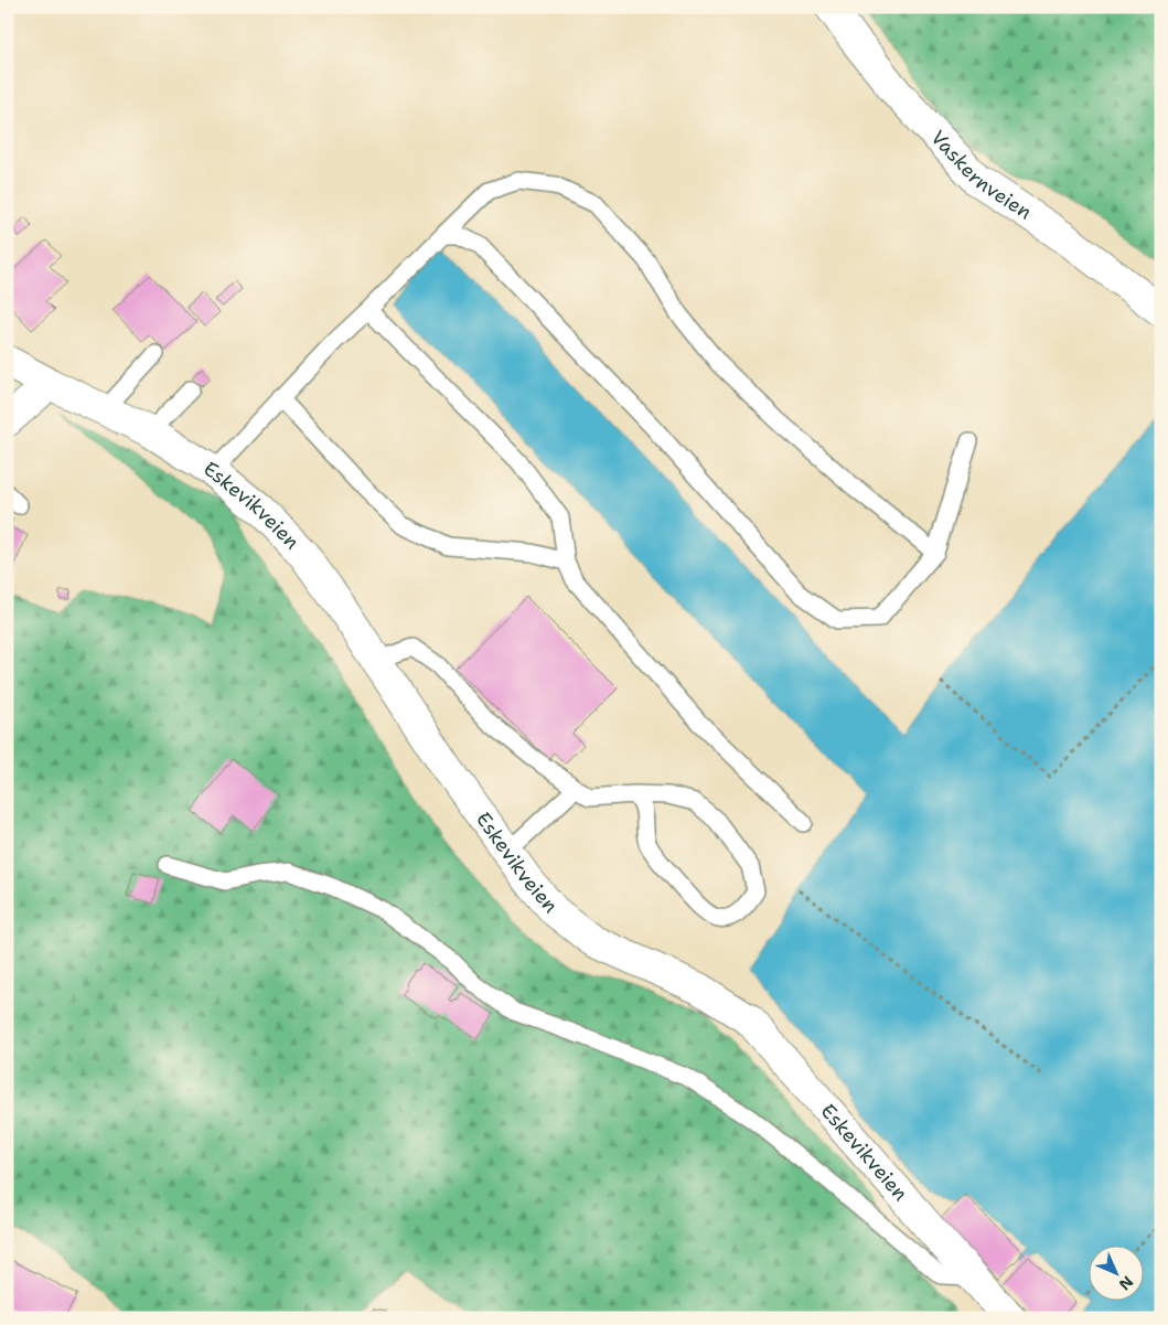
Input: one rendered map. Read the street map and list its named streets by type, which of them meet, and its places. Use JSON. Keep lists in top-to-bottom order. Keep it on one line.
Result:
{"streets":{"street":["Vaskernveien","Eskevikveien"]},"north":"bottom right"}
